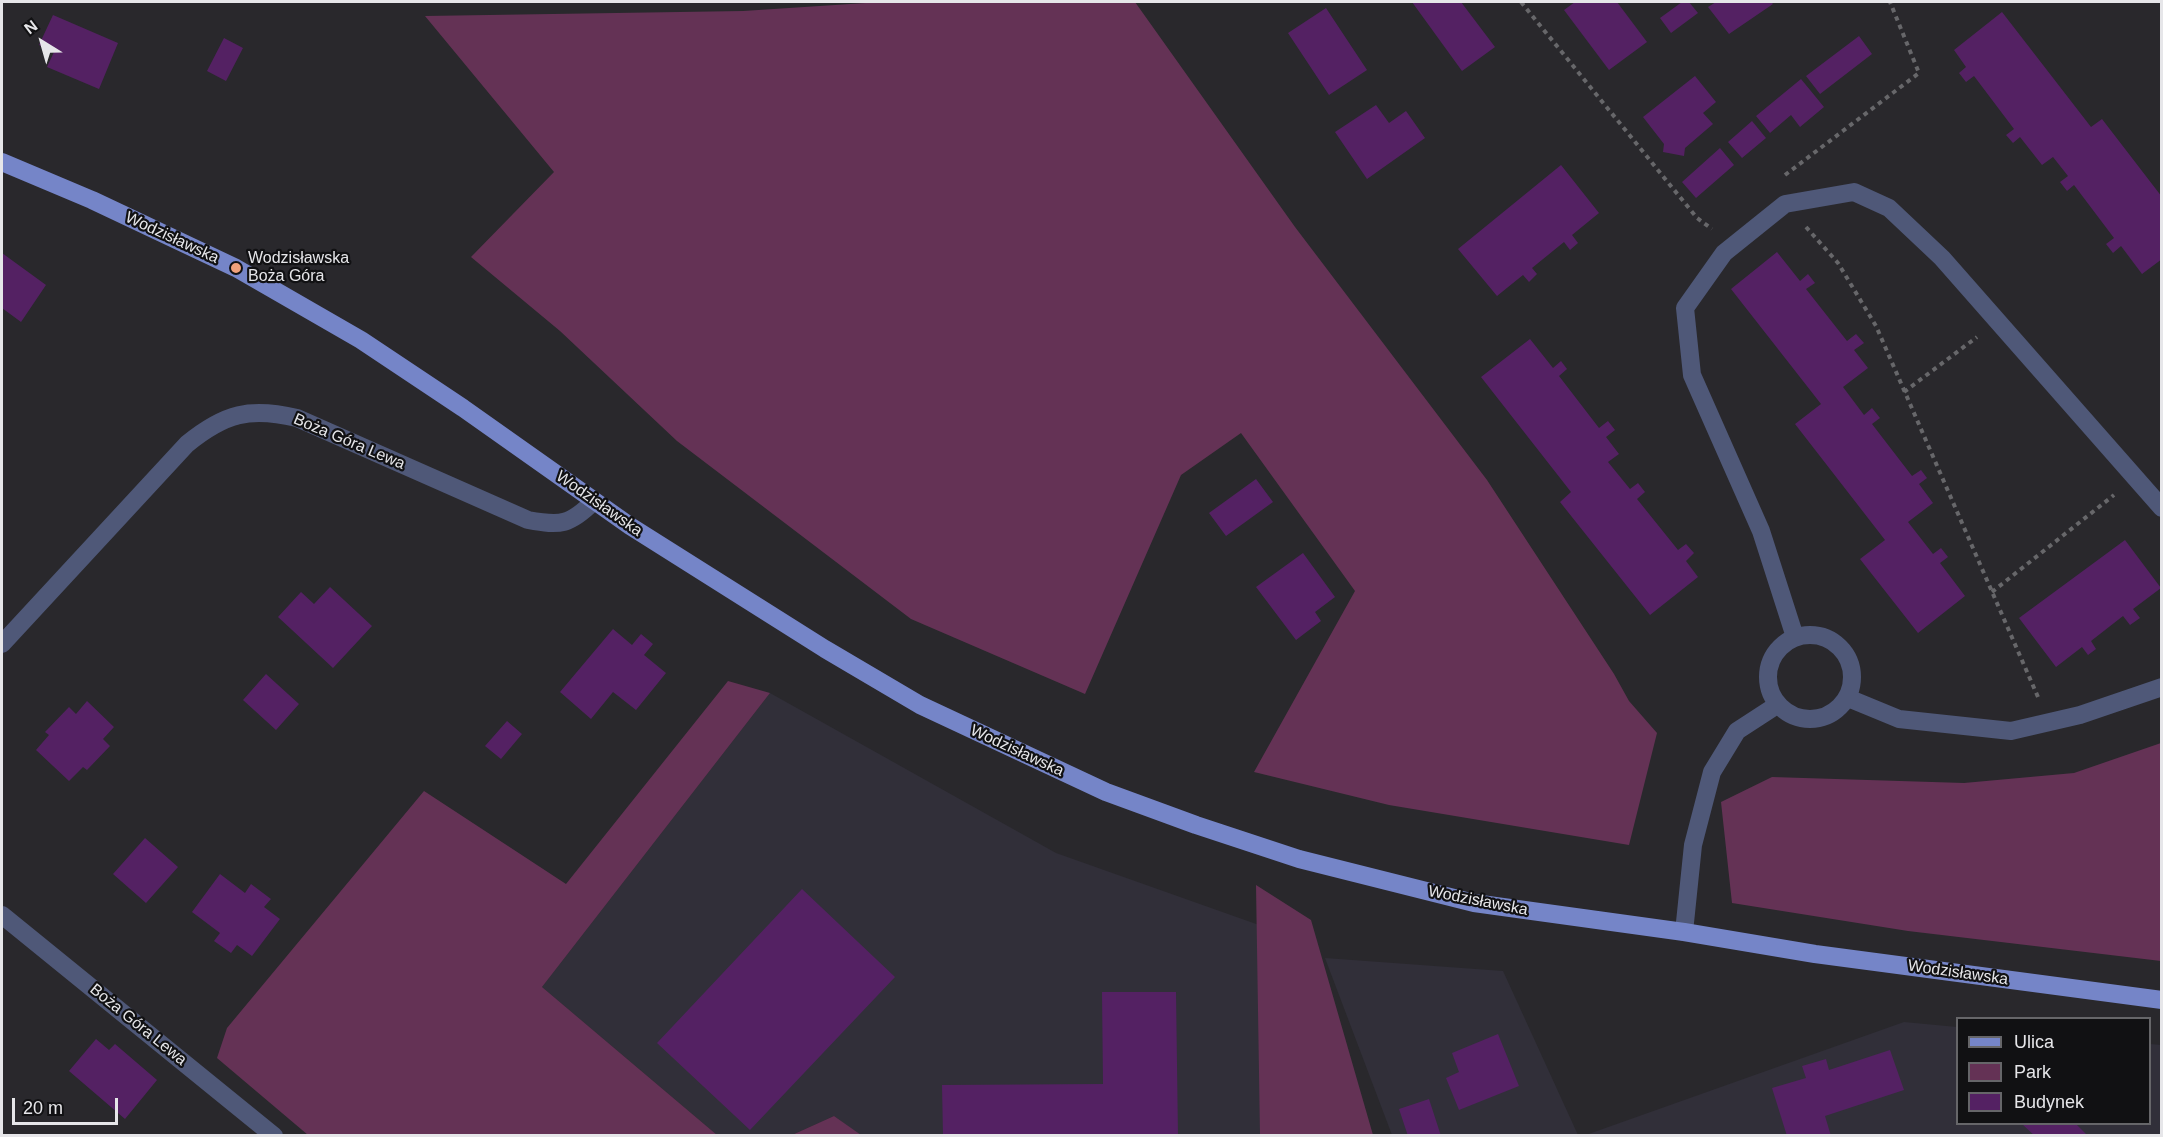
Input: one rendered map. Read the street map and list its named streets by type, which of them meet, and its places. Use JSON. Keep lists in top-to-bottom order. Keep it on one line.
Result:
{"streets":{"main road":["Wodzisławska"],"street":["Boża Góra Lewa"]},"crossings":[["Wodzisławska","Boża Góra Lewa"]],"places":["Wodzisławska Boża Góra"],"legend":["Ulica","Park","Budynek"],"scale_bar":"20 m","north":"top left"}
